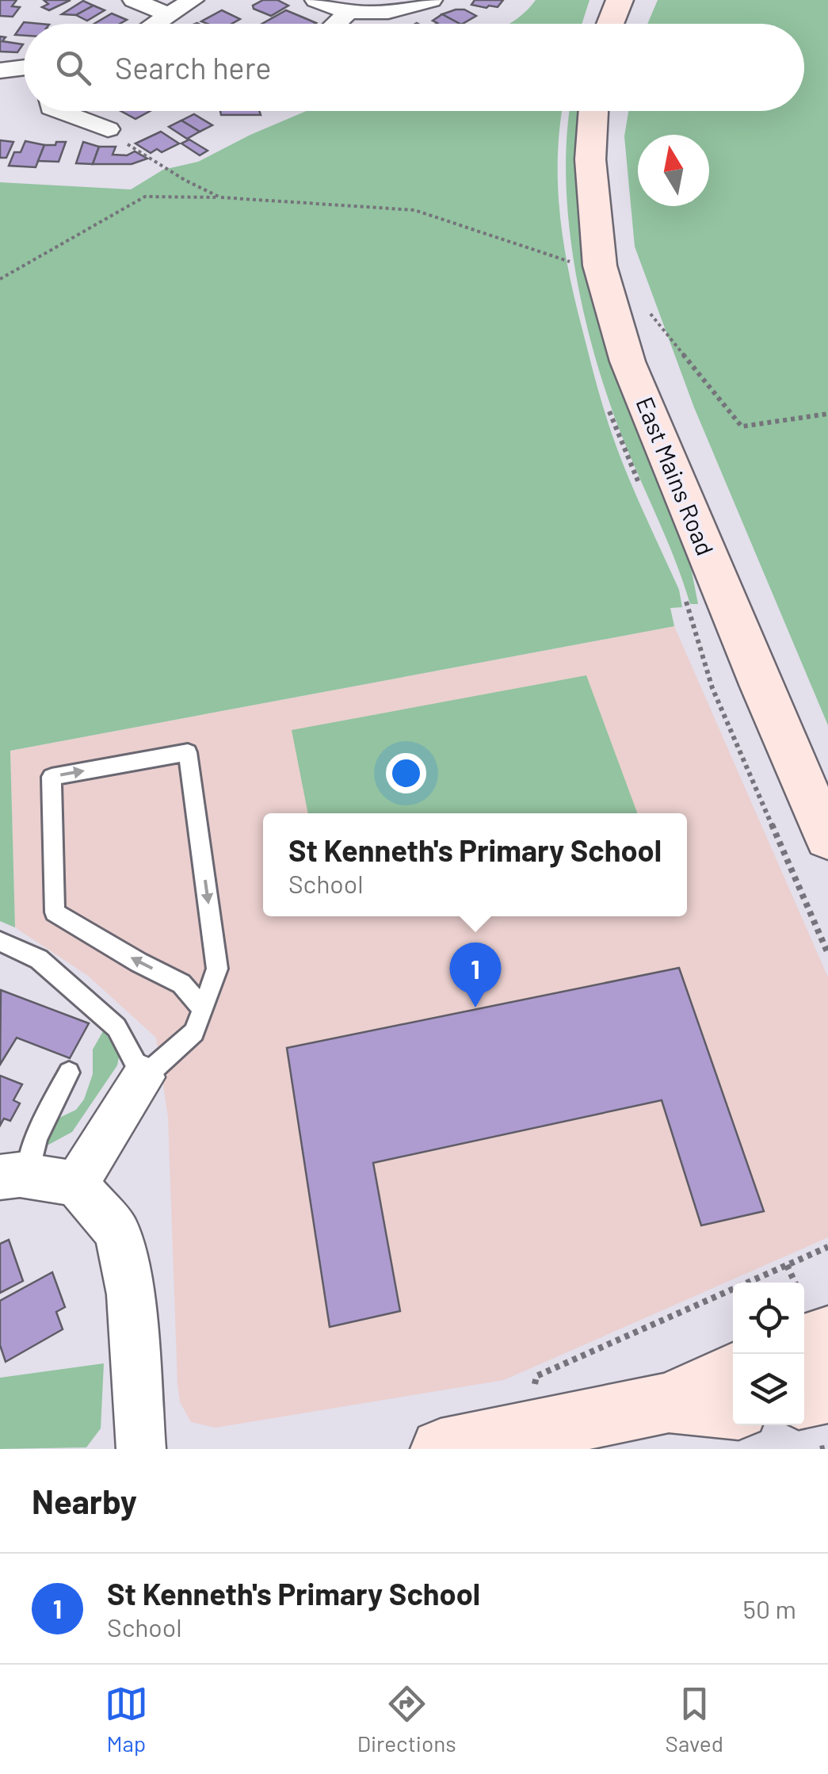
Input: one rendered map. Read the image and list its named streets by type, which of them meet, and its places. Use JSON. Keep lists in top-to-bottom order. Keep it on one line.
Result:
{"streets":{"main road":["East Mains Road"]},"north":"top","page":{"search":"Search here","popup":["St Kenneth's Primary School","School"],"pins":"1","heading":"Nearby","list":[{"mark":"1","name":"St Kenneth's Primary School","note":"School","value":"50 m"}],"nav":["Map","Directions","Saved"]}}
